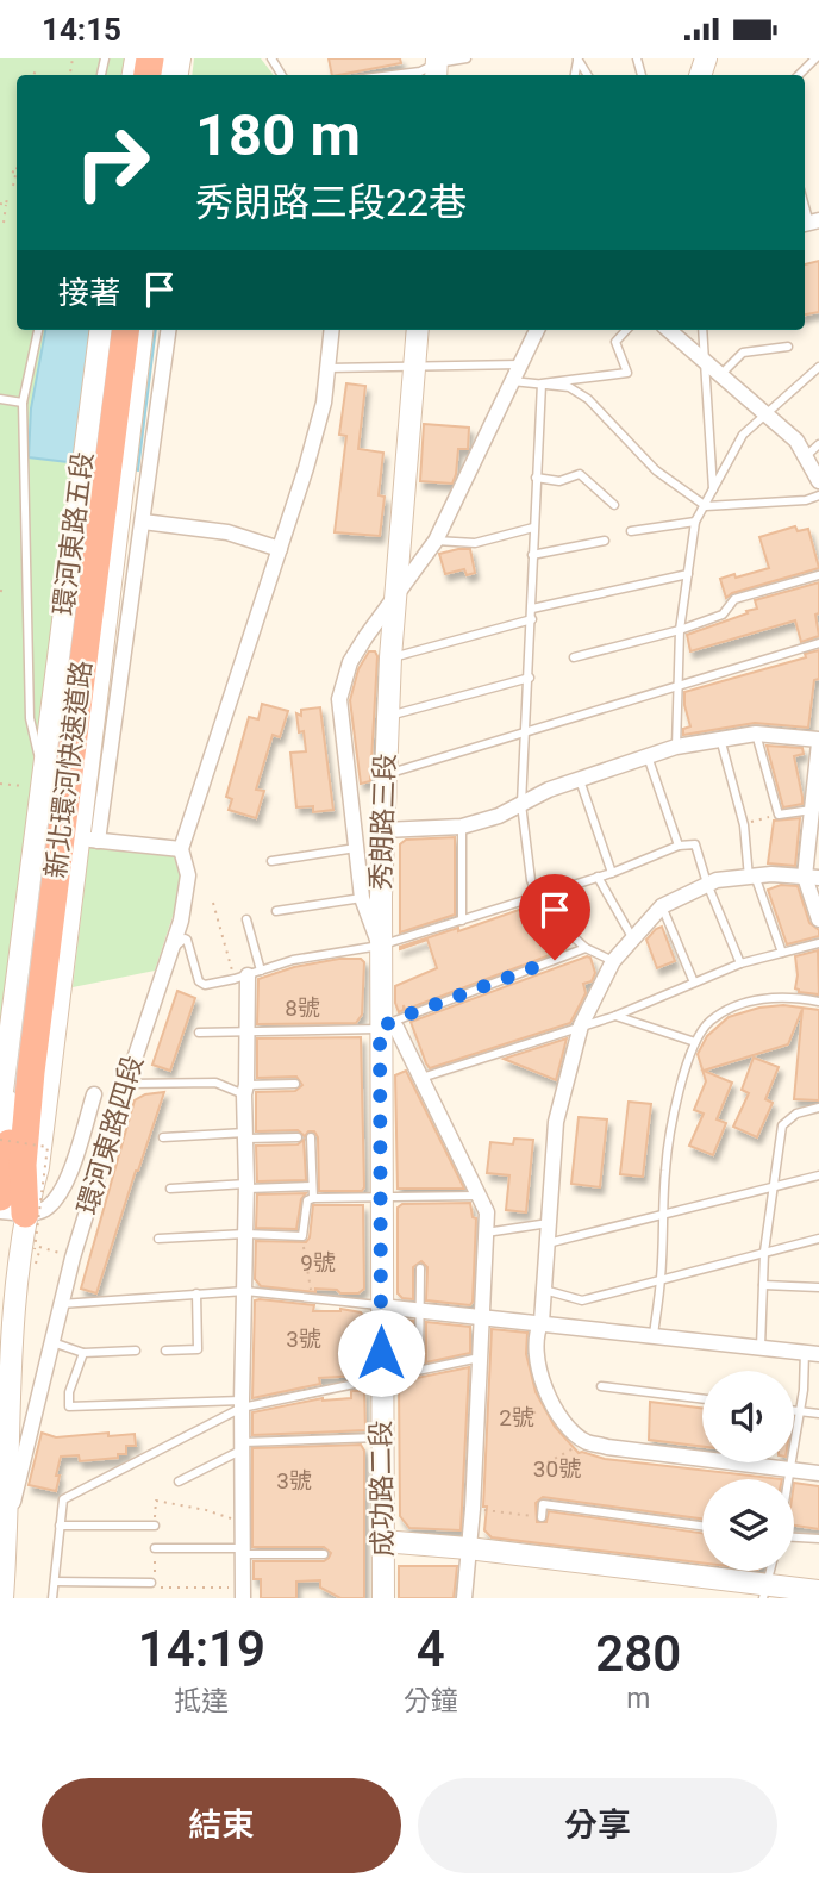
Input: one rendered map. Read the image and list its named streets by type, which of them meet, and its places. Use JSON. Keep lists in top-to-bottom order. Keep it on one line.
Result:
{"streets":{"highway":["新北環河快速道路"],"street":["環河東路五段","秀朗路三段","環河東路四段","成功路二段"]},"crossings":[["環河東路五段","新北環河快速道路"],["新北環河快速道路","環河東路四段"],["秀朗路三段","成功路二段"]],"house_numbers":["8號","9號","3號","2號","30號","3號"],"page":{"status":"14:15","turn":["180 m","秀朗路三段22巷"],"then":"接著","eta":["14:19","抵達","4","分鐘","280","m"],"buttons":["結束","分享"]}}
